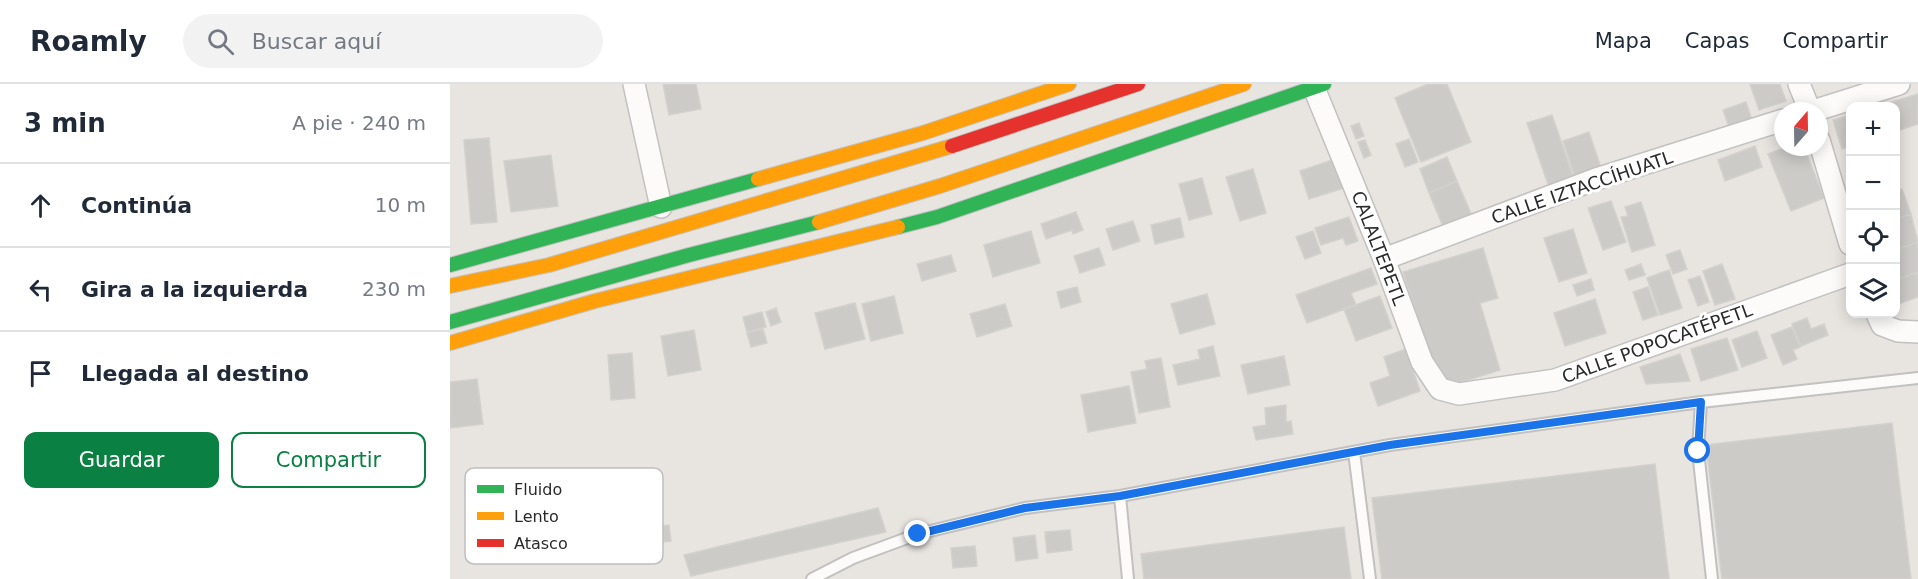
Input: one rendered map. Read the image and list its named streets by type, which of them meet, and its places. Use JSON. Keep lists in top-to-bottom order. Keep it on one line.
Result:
{"streets":{"street":["CALLE IZTACCÍHUATL","CALALTEPETL","CALLE POPOCATÉPETL"]},"crossings":[["CALLE IZTACCÍHUATL","CALALTEPETL"],["CALALTEPETL","CALLE POPOCATÉPETL"]],"legend":["Fluido","Lento","Atasco"],"north":"top","page":{"header":"Roamly","search":"Buscar aquí","nav":["Mapa","Capas","Compartir"],"heading":["3 min","A pie · 240 m"],"map_buttons":["+","−"],"list":[["Continúa","10 m"],["Gira a la izquierda","230 m"],"Llegada al destino"],"buttons":["Guardar","Compartir"]}}
